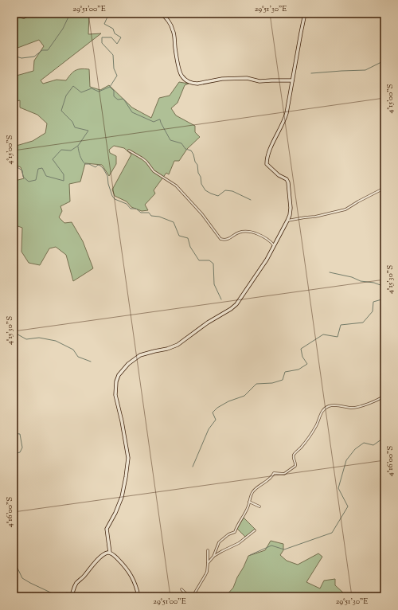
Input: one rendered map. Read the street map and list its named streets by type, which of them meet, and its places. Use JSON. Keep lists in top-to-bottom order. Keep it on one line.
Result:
{"coordinates":["29°51'00\"E","29°51'30\"E","4°15'00\"S","4°15'30\"S","4°16'00\"S"]}
